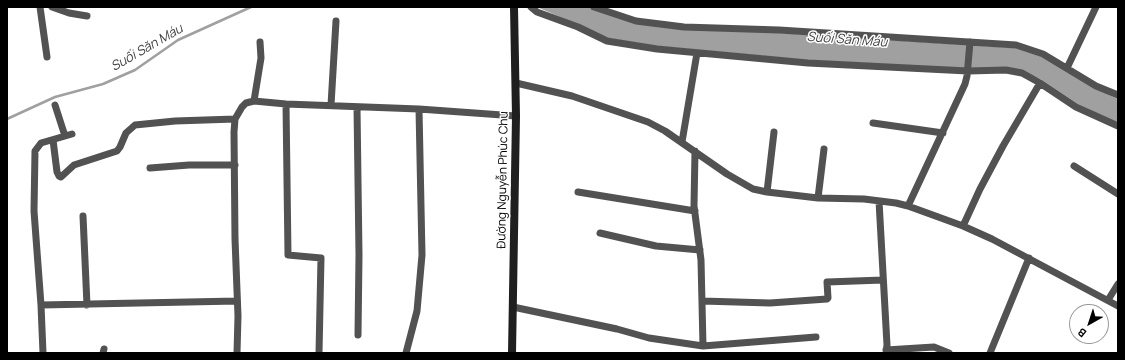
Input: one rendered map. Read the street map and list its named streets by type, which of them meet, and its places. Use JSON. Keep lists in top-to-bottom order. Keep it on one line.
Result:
{"streets":{"street":["Đường Nguyễn Phúc Chu"]},"water":["Suối Săn Máu"],"north":"bottom left"}
